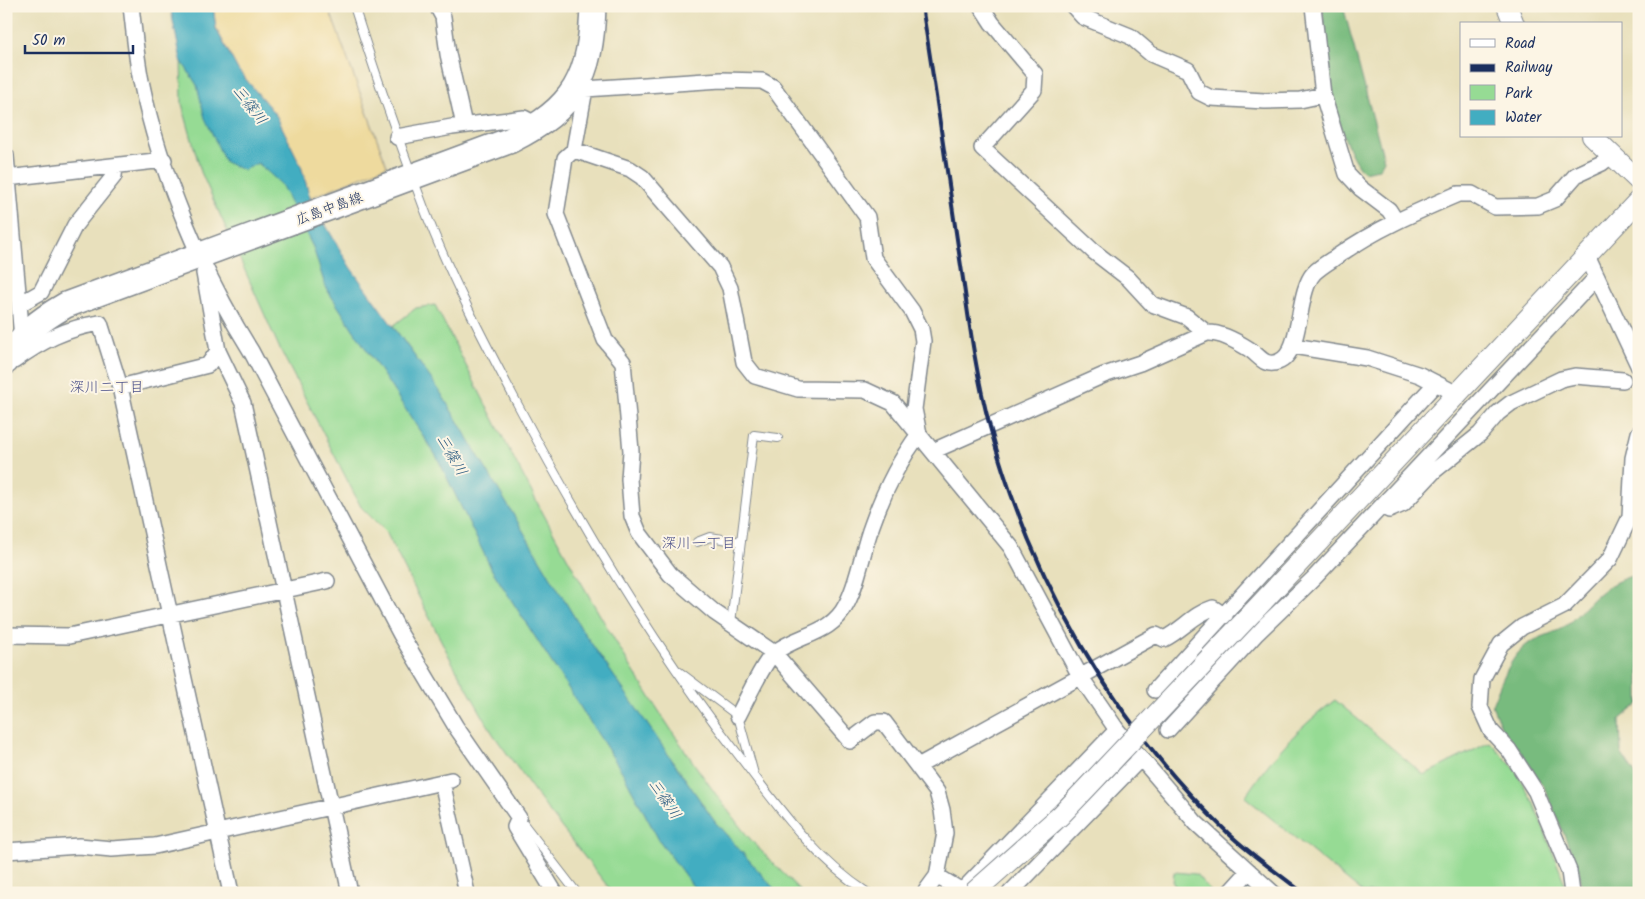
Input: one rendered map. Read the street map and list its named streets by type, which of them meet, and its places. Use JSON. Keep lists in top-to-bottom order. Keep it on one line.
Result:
{"streets":{"main road":["広島中島線"]},"districts":["深川二丁目","深川一丁目"],"water":["三篠川"],"legend":["Road","Railway","Park","Water"],"scale_bar":"50 m"}
